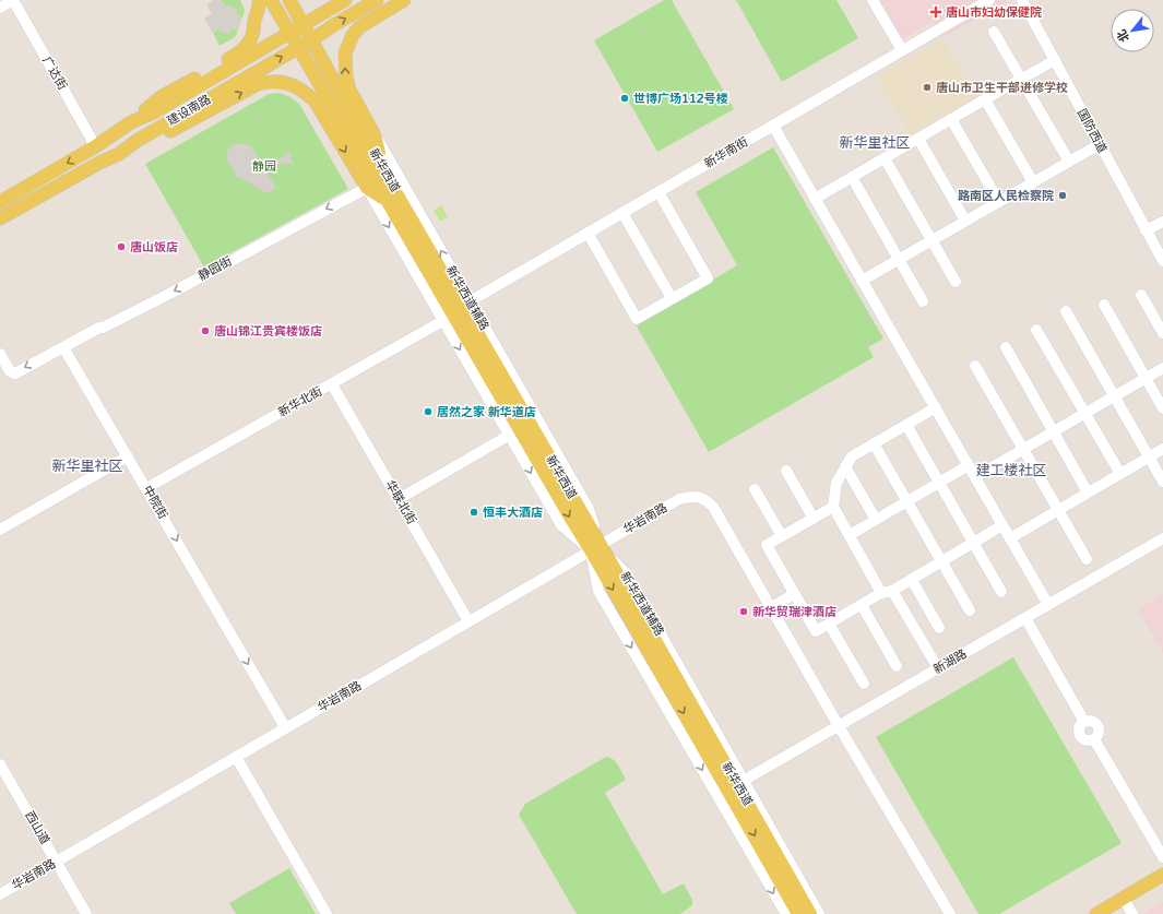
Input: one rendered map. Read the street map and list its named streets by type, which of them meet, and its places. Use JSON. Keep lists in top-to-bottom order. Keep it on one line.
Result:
{"streets":{"main road":["建设南路","新华西道"],"street":["广达街","国防西道","新华南街","静园街","新华西道辅路","新华北街","中院街","华联北街","华岩南路","新湖路","西山道"]},"crossings":[["广达街","建设南路"],["建设南路","新华西道"],["新华南街","新华西道"],["新华南街","新华西道辅路"],["新华南街","新华北街"],["新华西道","新华西道辅路"],["新华西道","新华北街"],["新华西道","华岩南路"],["新华西道","新湖路"],["静园街","新华西道辅路"],["静园街","中院街"],["新华西道辅路","新华北街"],["新华西道辅路","华岩南路"],["新华北街","中院街"],["新华北街","华联北街"],["中院街","华岩南路"],["华联北街","华岩南路"],["华岩南路","西山道"]],"one_way":["静园街","中院街"],"districts":["新华里社区","新华里社区","建工楼社区"],"parks":["静园"],"places":{"health":["唐山市妇幼保健院"],"other":["唐山市卫生干部进修学校","世博广场112号楼","路南区人民检察院","唐山饭店","唐山锦江贵宾楼饭店","居然之家 新华道店","恒丰大酒店","新华贸瑞津酒店"]},"north":"bottom left"}
